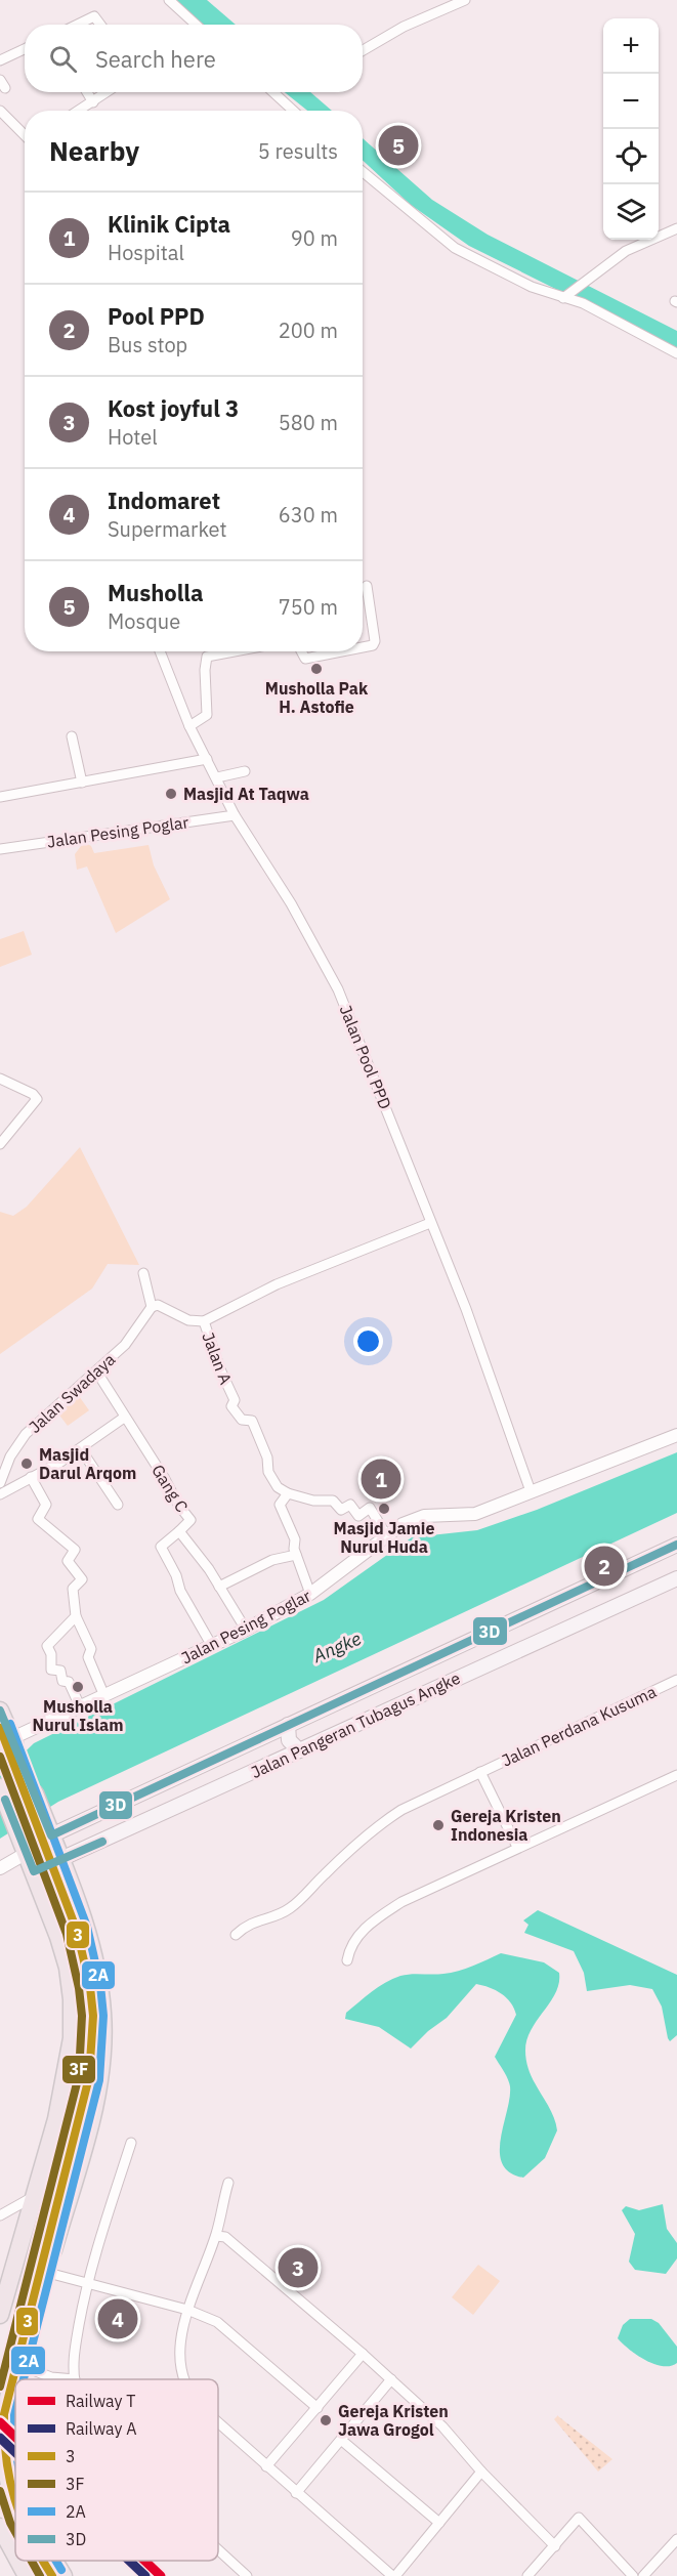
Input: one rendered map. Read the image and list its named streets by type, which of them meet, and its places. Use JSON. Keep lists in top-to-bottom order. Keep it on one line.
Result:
{"streets":{"main road":["Jalan Pangeran Tubagus Angke"],"street":["Jalan Pesing Poglar","Jalan Pool PPD","Jalan A","Jalan Swadaya","Gang C","Jalan Perdana Kusuma"]},"crossings":[["Jalan Pesing Poglar","Jalan Pool PPD"],["Jalan Pesing Poglar","Gang C"],["Jalan Swadaya","Gang C"]],"water":["Angke"],"places":["Musholla Pak H. Astofie","Masjid At Taqwa","Masjid Darul Arqom","Masjid Jamie Nurul Huda","Musholla Nurul Islam","Gereja Kristen Indonesia","Gereja Kristen Jawa Grogol"],"lines":["transit line 3D","transit line 2A","transit line 3","transit line 3F","rail line T","rail line A"],"legend":["Railway T","Railway A","3","3F","2A","3D"],"page":{"map_buttons":["+","−"],"search":"Search here","heading":["Nearby","5 results"],"pins":["5","1","2","3","4"],"list":[{"mark":"1","name":"Klinik Cipta","note":"Hospital","value":"90 m"},{"mark":"2","name":"Pool PPD","note":"Bus stop","value":"200 m"},{"mark":"3","name":"Kost joyful 3","note":"Hotel","value":"580 m"},{"mark":"4","name":"Indomaret","note":"Supermarket","value":"630 m"},{"mark":"5","name":"Musholla","note":"Mosque","value":"750 m"}]}}
